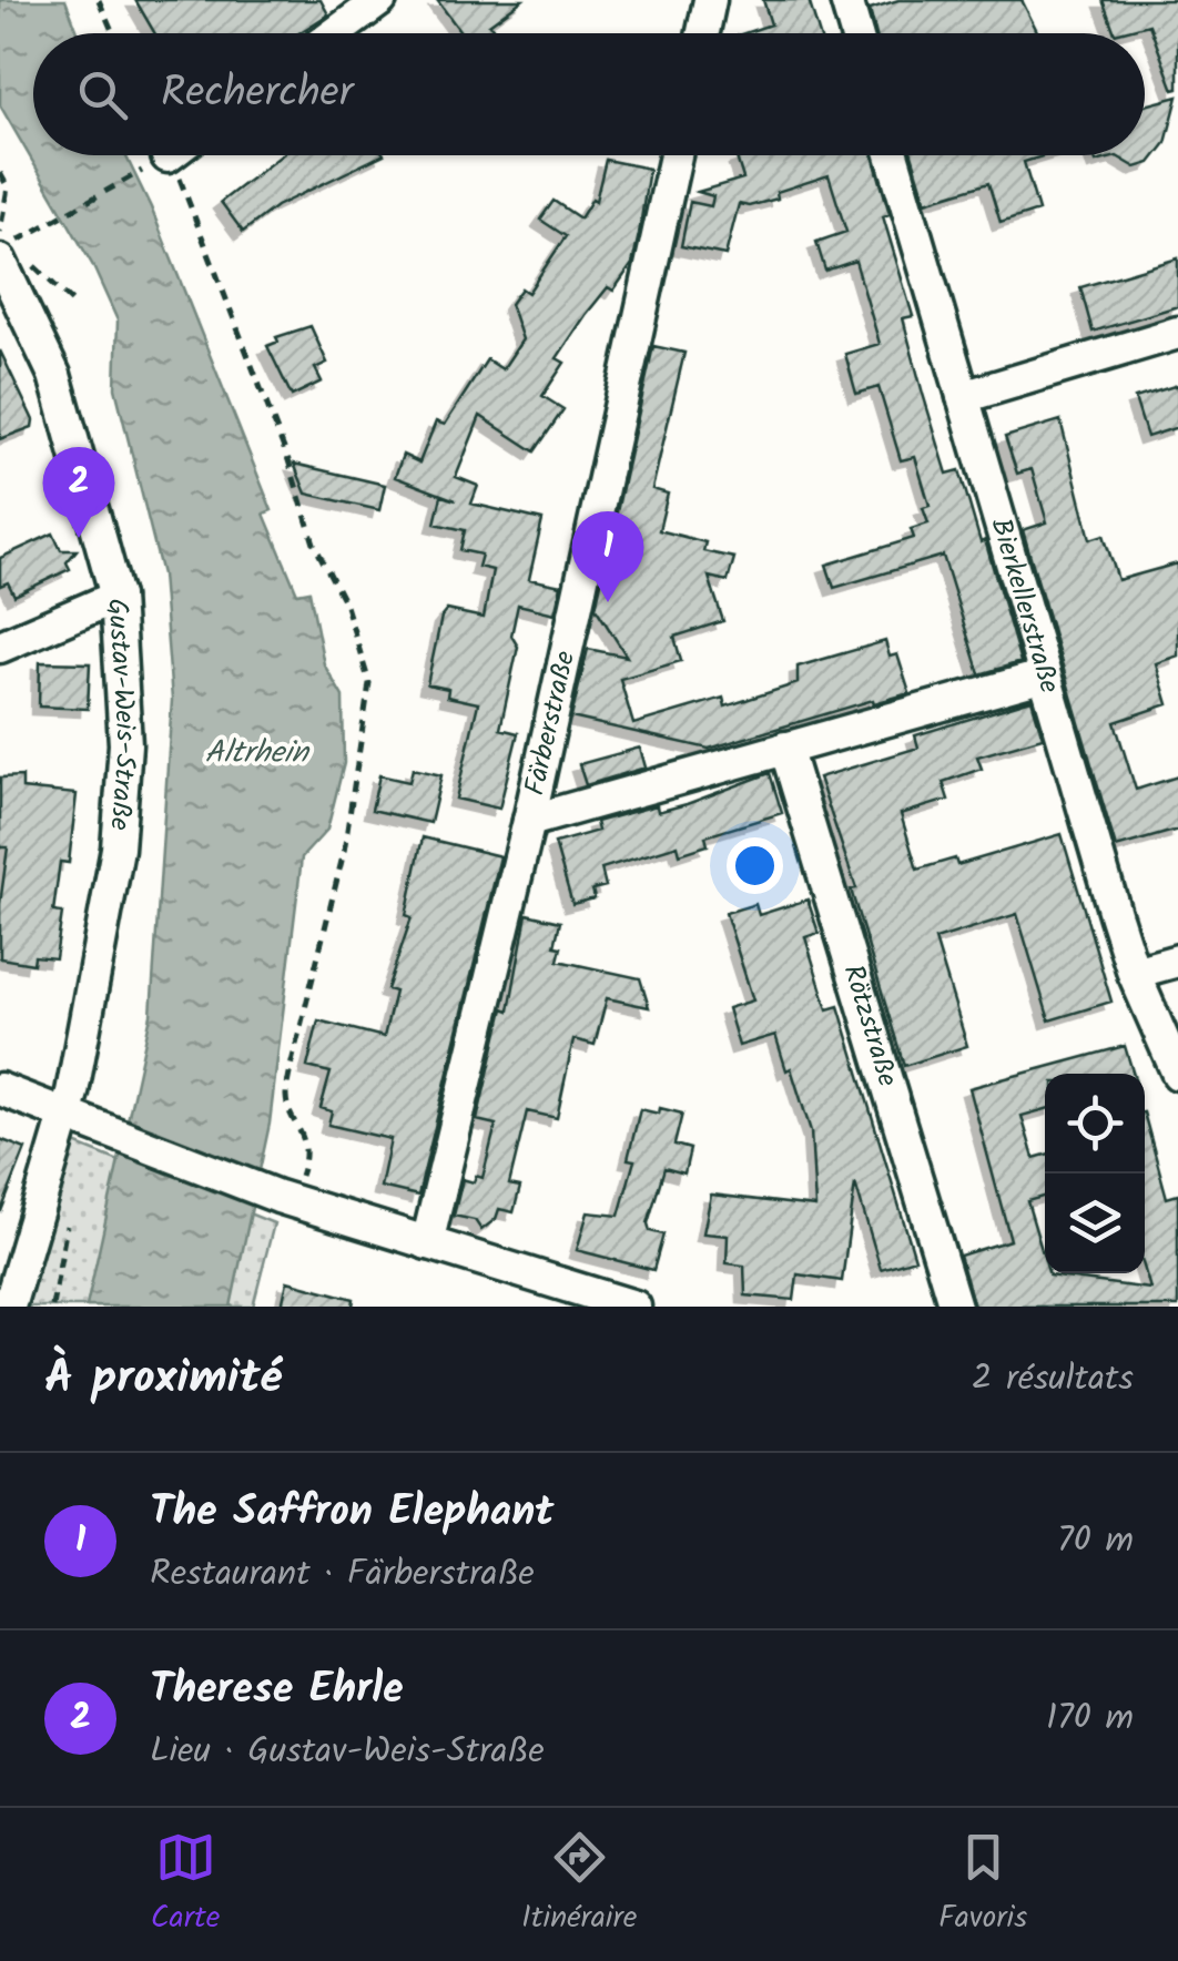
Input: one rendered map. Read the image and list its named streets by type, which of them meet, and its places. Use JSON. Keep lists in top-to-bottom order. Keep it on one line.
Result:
{"streets":{"street":["Bierkellerstraße","Gustav-Weis-Straße","Färberstraße","Rötzstraße"]},"water":["Altrhein"],"page":{"search":"Rechercher","pins":["2","1"],"heading":["À proximité","2 résultats"],"list":[{"mark":"1","name":"The Saffron Elephant","note":"Restaurant · Färberstraße","value":"70 m"},{"mark":"2","name":"Therese Ehrle","note":"Lieu · Gustav-Weis-Straße","value":"170 m"}],"nav":["Carte","Itinéraire","Favoris"]}}
